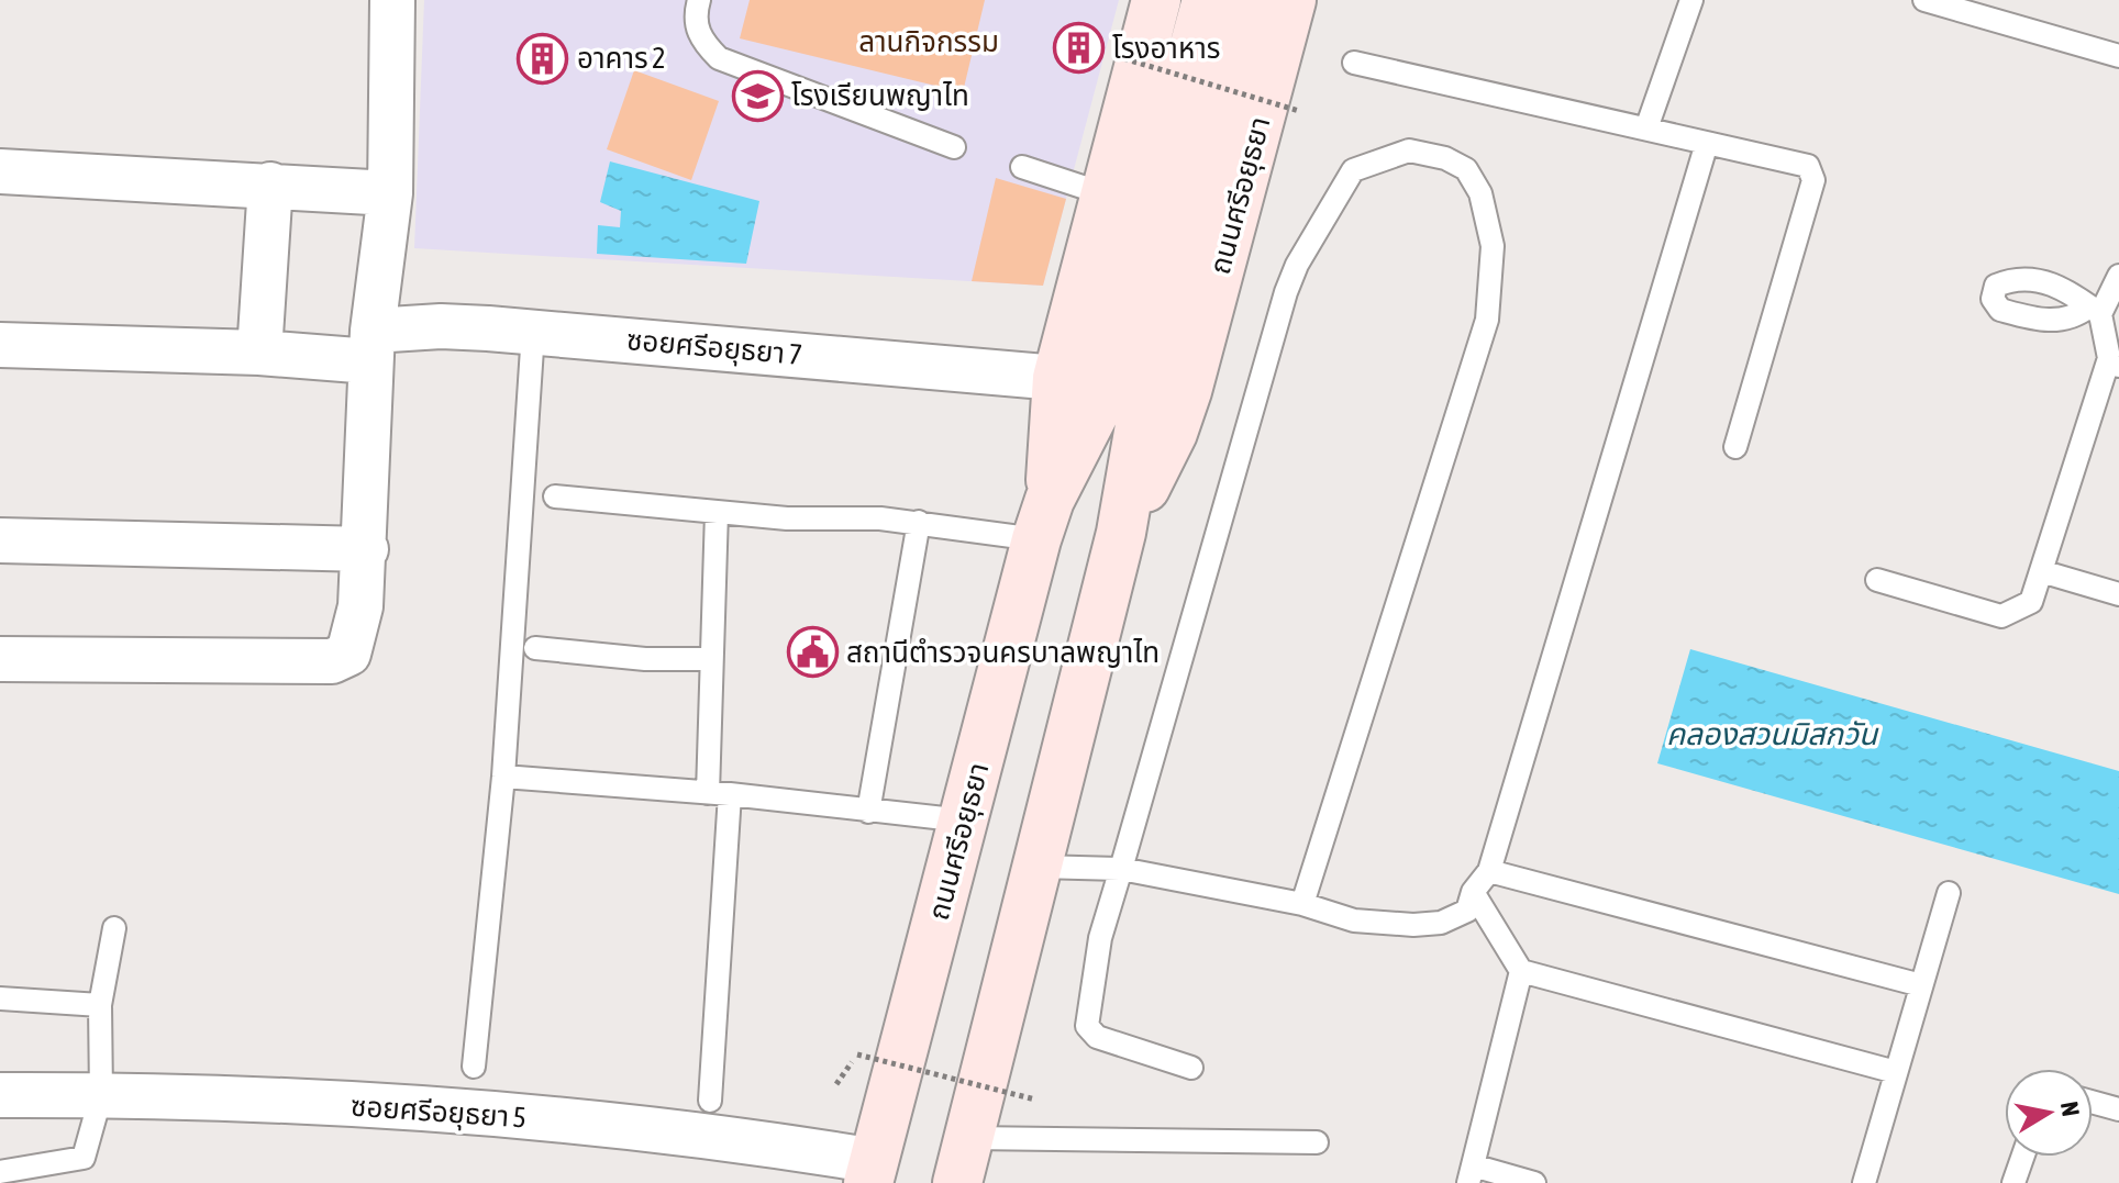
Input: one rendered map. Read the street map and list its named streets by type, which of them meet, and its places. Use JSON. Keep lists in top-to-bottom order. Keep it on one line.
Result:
{"streets":{"main road":["ถนนศรีอยุธยา"],"street":["ซอยศรีอยุธยา 7","ซอยศรีอยุธยา 5"]},"crossings":[["ถนนศรีอยุธยา","ซอยศรีอยุธยา 7"],["ถนนศรีอยุธยา","ซอยศรีอยุธยา 5"]],"water":["คลองสวนมิสกวัน"],"parks":["ลานกิจกรรม"],"places":{"building":["โรงอาหาร","อาคาร 2"],"school or university":["โรงเรียนพญาไท"],"public building":["สถานีตำรวจนครบาลพญาไท"]},"north":"right"}
